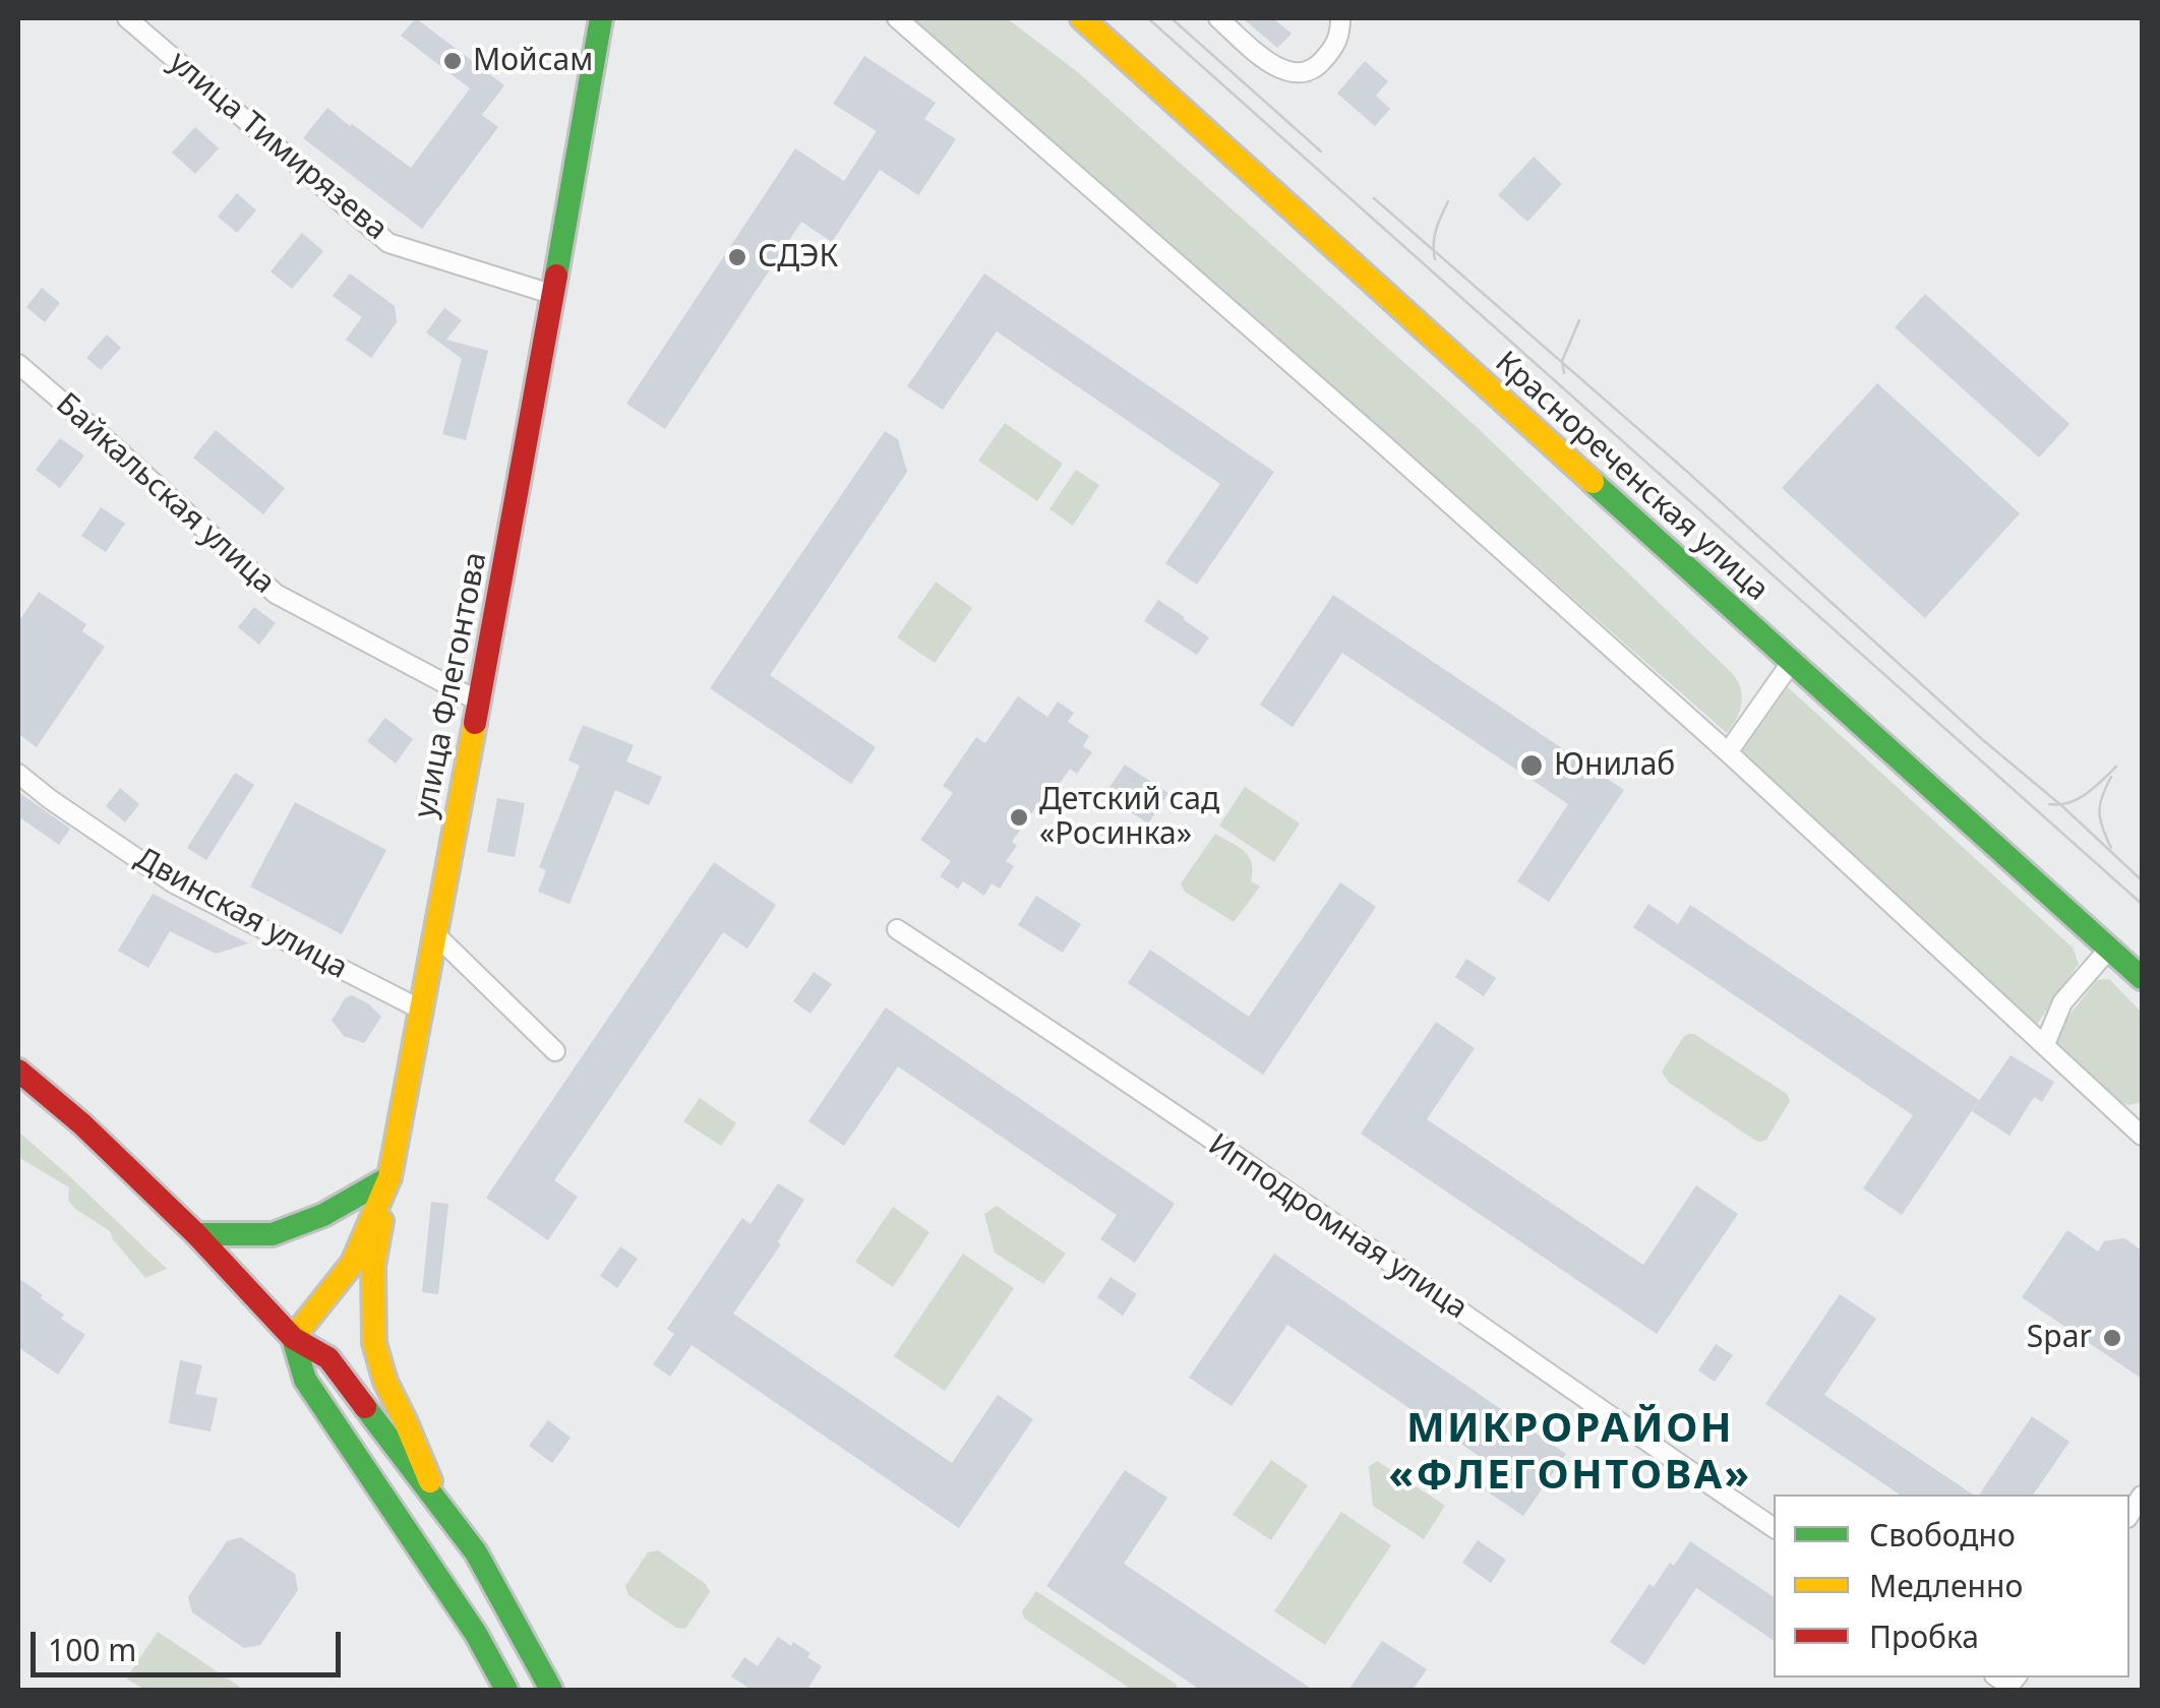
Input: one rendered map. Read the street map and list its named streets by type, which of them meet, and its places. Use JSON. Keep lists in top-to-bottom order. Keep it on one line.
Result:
{"streets":{"main road":["Краснореченская улица","улица Флегонтова"],"street":["улица Тимирязева","Байкальская улица","Двинская улица","Ипподромная улица"]},"crossings":[["улица Тимирязева","улица Флегонтова"],["Байкальская улица","улица Флегонтова"],["улица Флегонтова","Двинская улица"]],"districts":["МИКРОРАЙОН «ФЛЕГОНТОВА»"],"places":["Мойсам","СДЭК","Юнилаб","Детский сад «Росинка»","Spar"],"legend":["Свободно","Медленно","Пробка"],"scale_bar":"100 m"}
